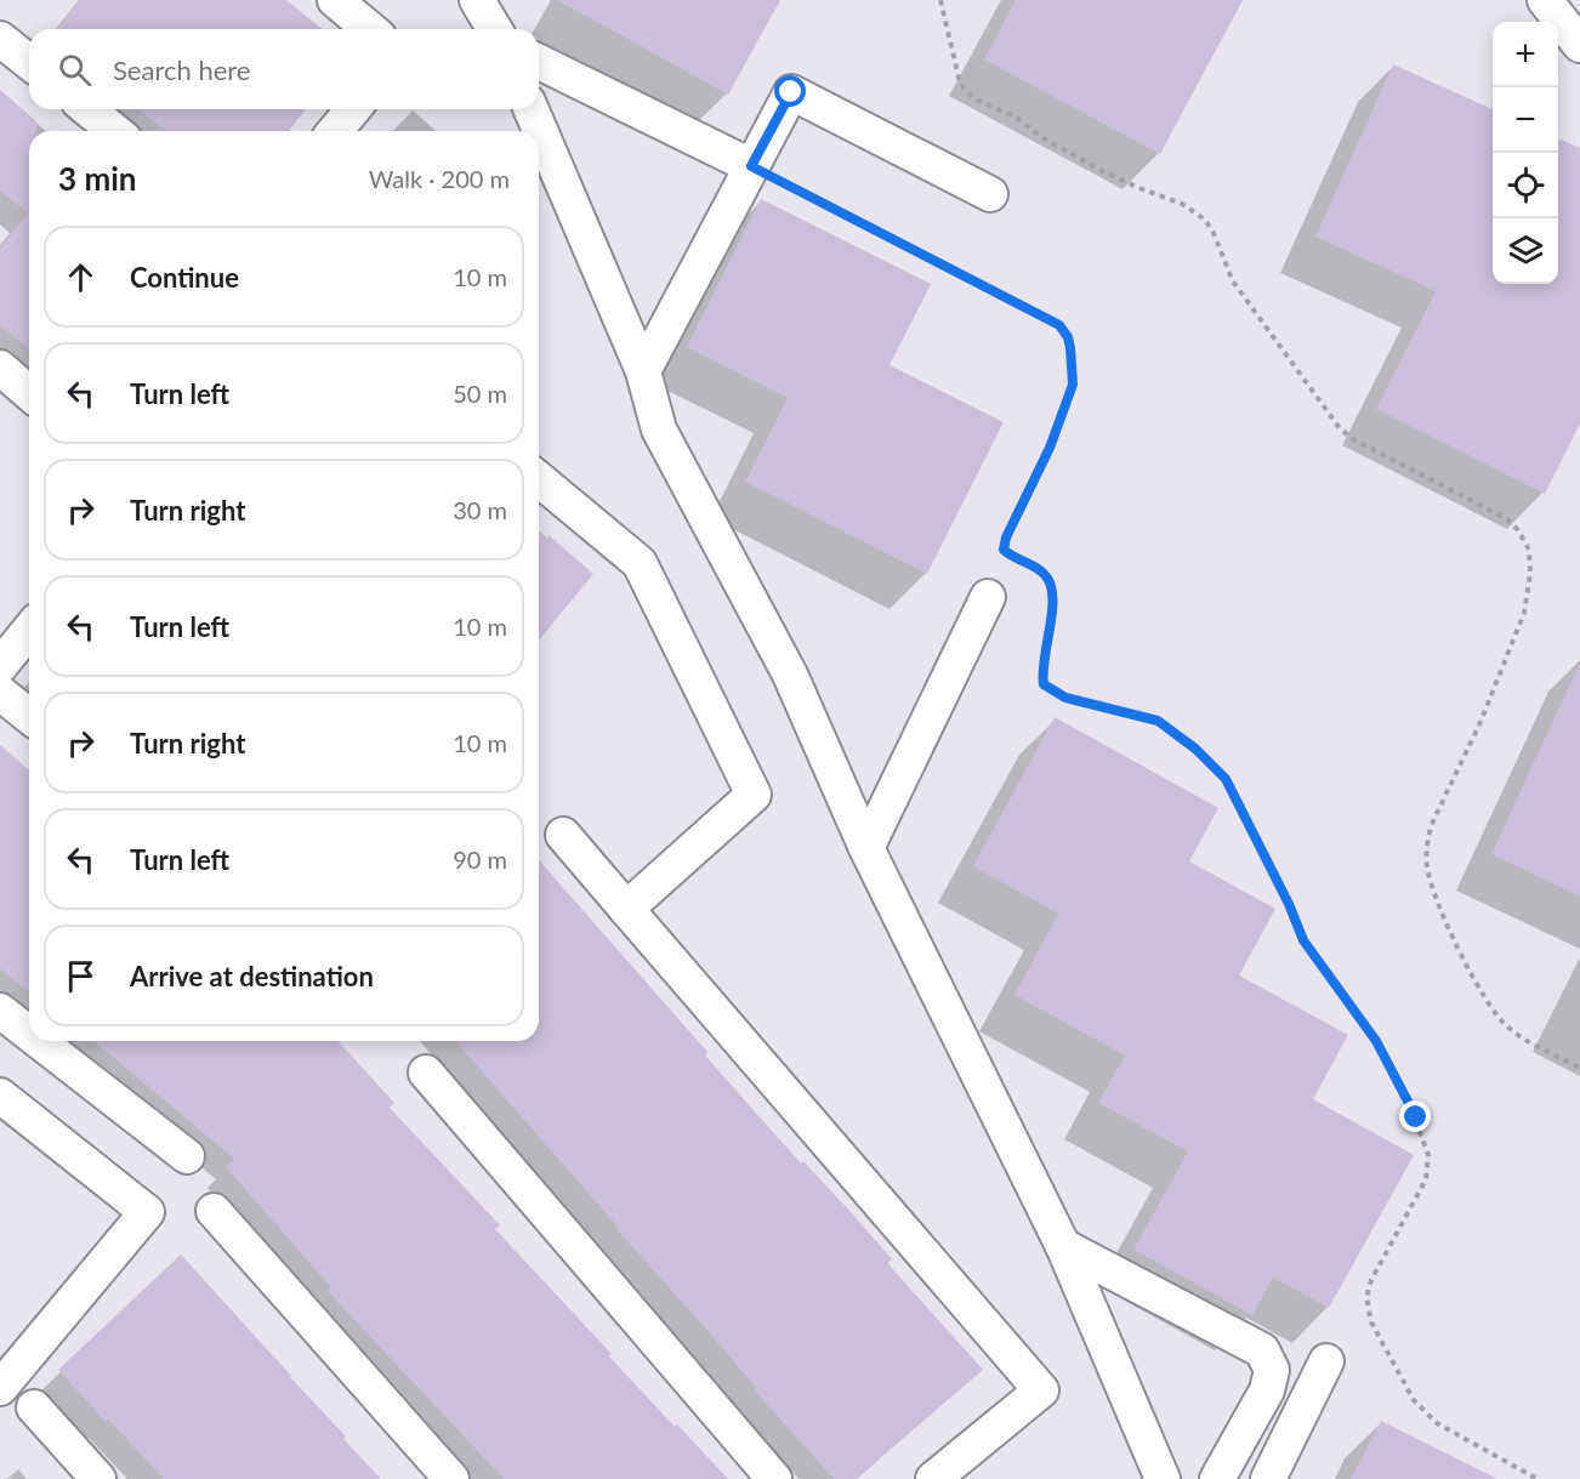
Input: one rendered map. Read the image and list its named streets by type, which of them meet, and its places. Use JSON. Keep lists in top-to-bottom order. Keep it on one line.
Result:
{"page":{"map_buttons":["+","−"],"search":"Search here","heading":["3 min","Walk · 200 m"],"list":[["Continue","10 m"],["Turn left","50 m"],["Turn right","30 m"],["Turn left","10 m"],["Turn right","10 m"],["Turn left","90 m"],"Arrive at destination"]}}
